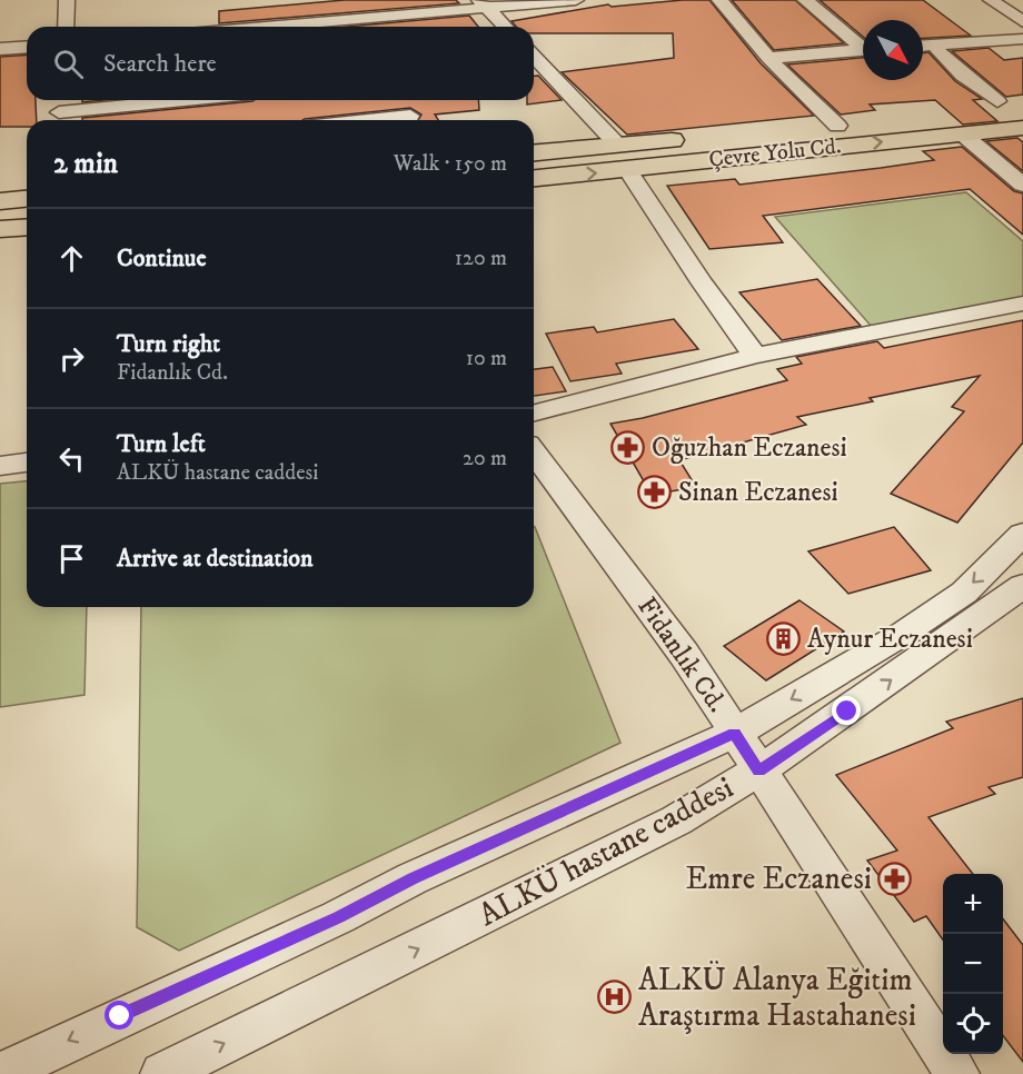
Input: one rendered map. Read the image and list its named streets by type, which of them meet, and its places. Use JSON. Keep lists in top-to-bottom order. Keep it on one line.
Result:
{"streets":{"highway":["Çevre Yolu Cd."],"street":["Fidanlık Cd.","ALKÜ hastane caddesi"]},"crossings":[["Fidanlık Cd.","ALKÜ hastane caddesi"]],"places":{"pharmacy":["Oğuzhan Eczanesi","Sinan Eczanesi","Emre Eczanesi"],"building":["Aynur Eczanesi"],"hospital":["ALKÜ Alanya Eğitim Araştırma Hastahanesi"]},"north":"bottom right","page":{"search":"Search here","heading":["2 min","Walk · 150 m"],"list":[["Continue","120 m"],["Turn right","Fidanlık Cd.","10 m"],["Turn left","ALKÜ hastane caddesi","20 m"],"Arrive at destination"],"map_buttons":["+","−"]}}
